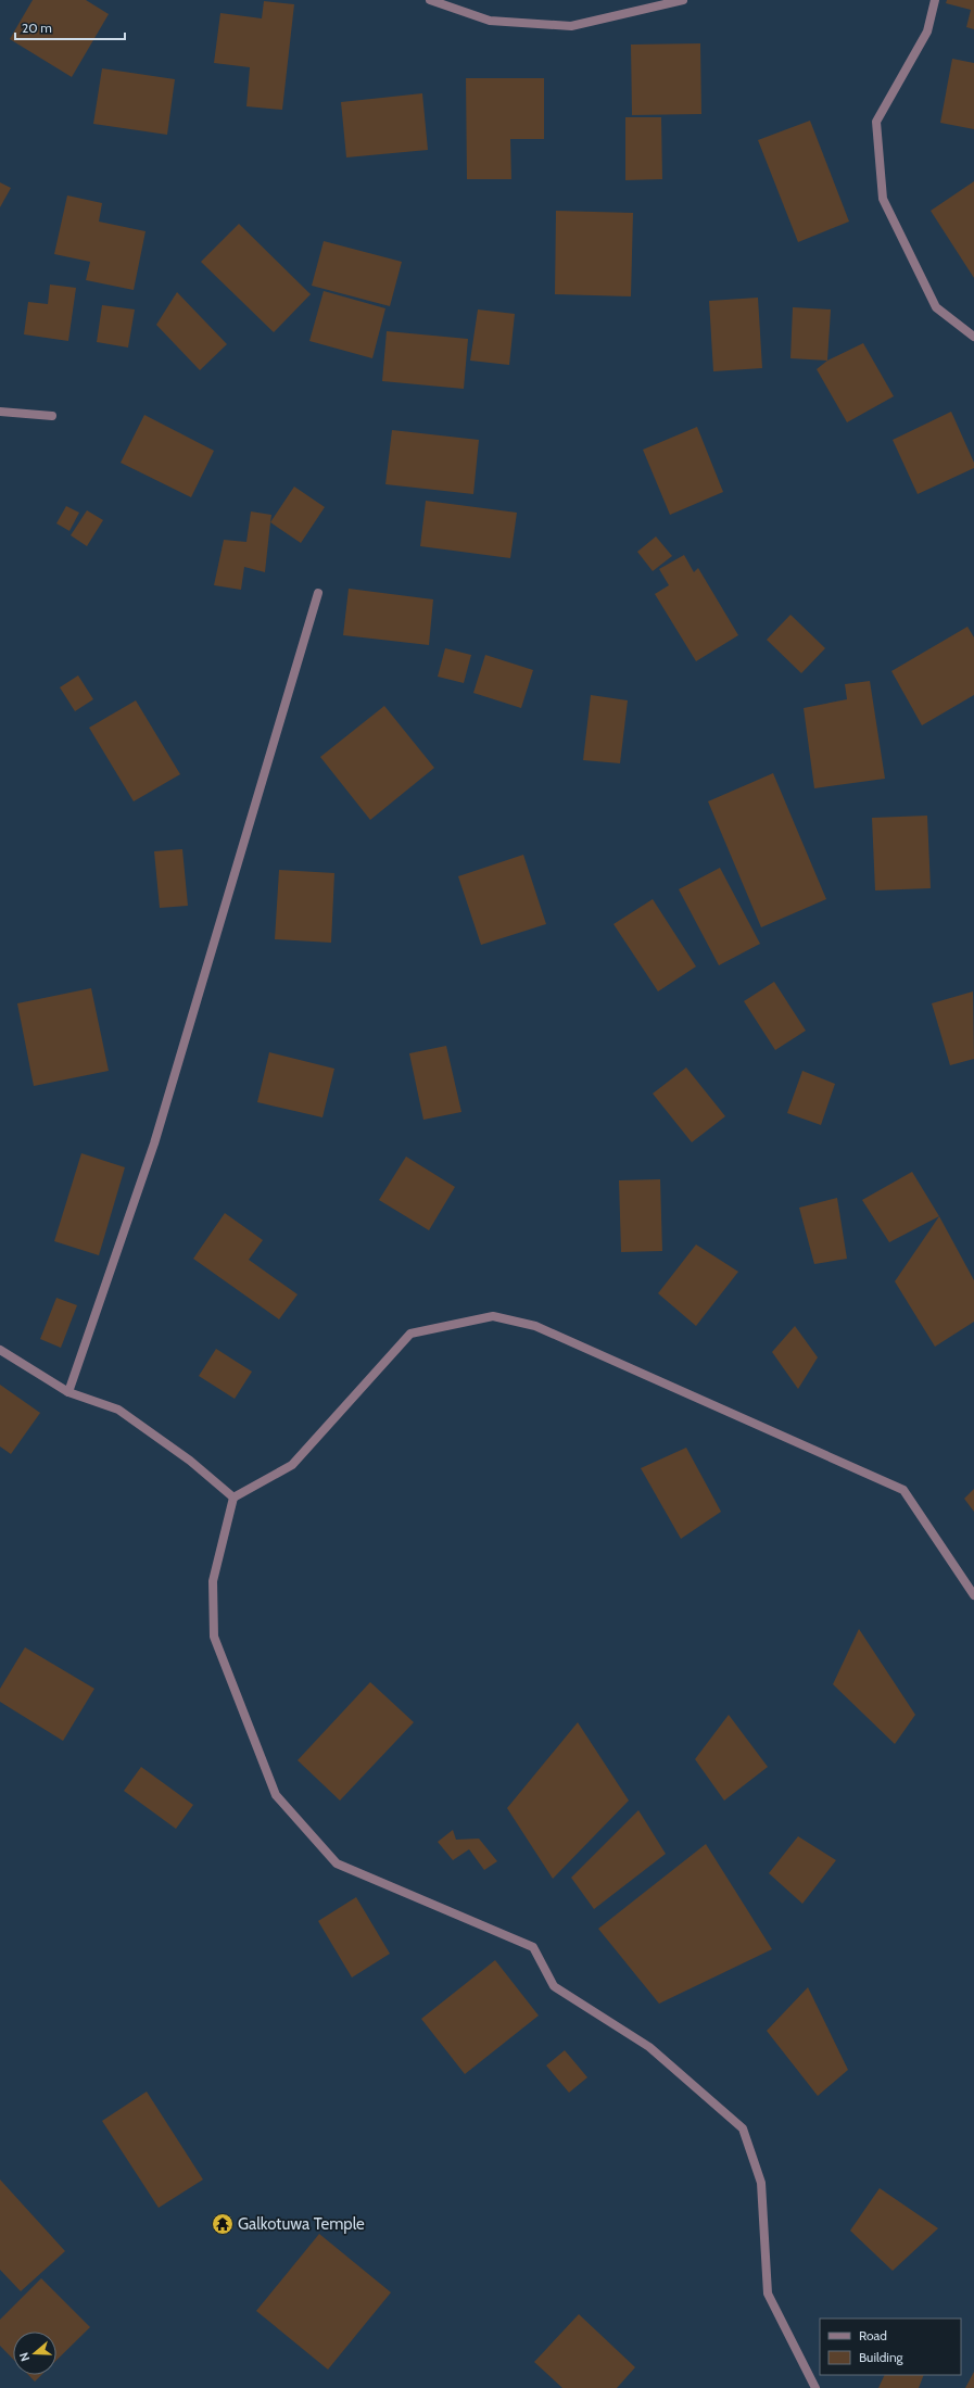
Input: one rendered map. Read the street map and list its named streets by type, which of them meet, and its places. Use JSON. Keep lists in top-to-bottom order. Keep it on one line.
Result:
{"places":{"temple":["Galkotuwa Temple"]},"legend":["Road","Building"],"scale_bar":"20 m","north":"left"}
